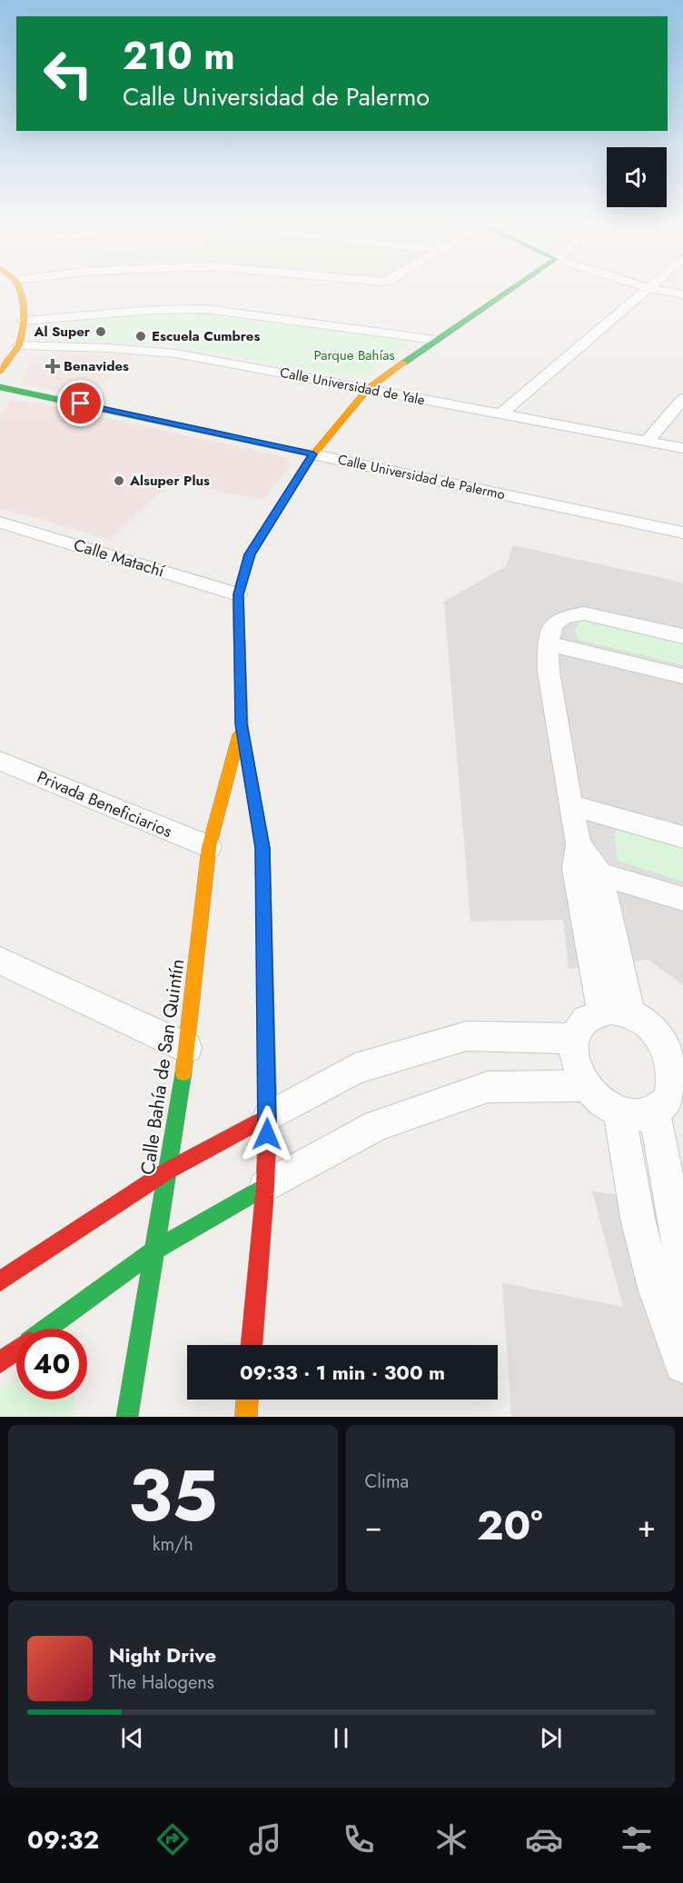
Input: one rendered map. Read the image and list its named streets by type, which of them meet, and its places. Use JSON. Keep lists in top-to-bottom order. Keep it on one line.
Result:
{"streets":{"street":["Calle Universidad de Yale","Calle Universidad de Palermo","Calle Matachí","Privada Beneficiarios","Calle Bahía de San Quintín"]},"crossings":[["Calle Universidad de Yale","Calle Bahía de San Quintín"],["Calle Universidad de Palermo","Calle Bahía de San Quintín"],["Calle Matachí","Calle Bahía de San Quintín"],["Privada Beneficiarios","Calle Bahía de San Quintín"]],"parks":["Parque Bahías"],"places":{"other":["Al Super","Escuela Cumbres","Alsuper Plus"],"health":["Benavides"]},"page":{"turn":["210 m","Calle Universidad de Palermo"],"limit":"40","trip":"09:33 · 1 min · 300 m","tile":[["35","km/h"],"Clima"],"heat":["−","20°","+"],"song":["Night Drive","The Halogens"],"tabs":"09:32"}}
